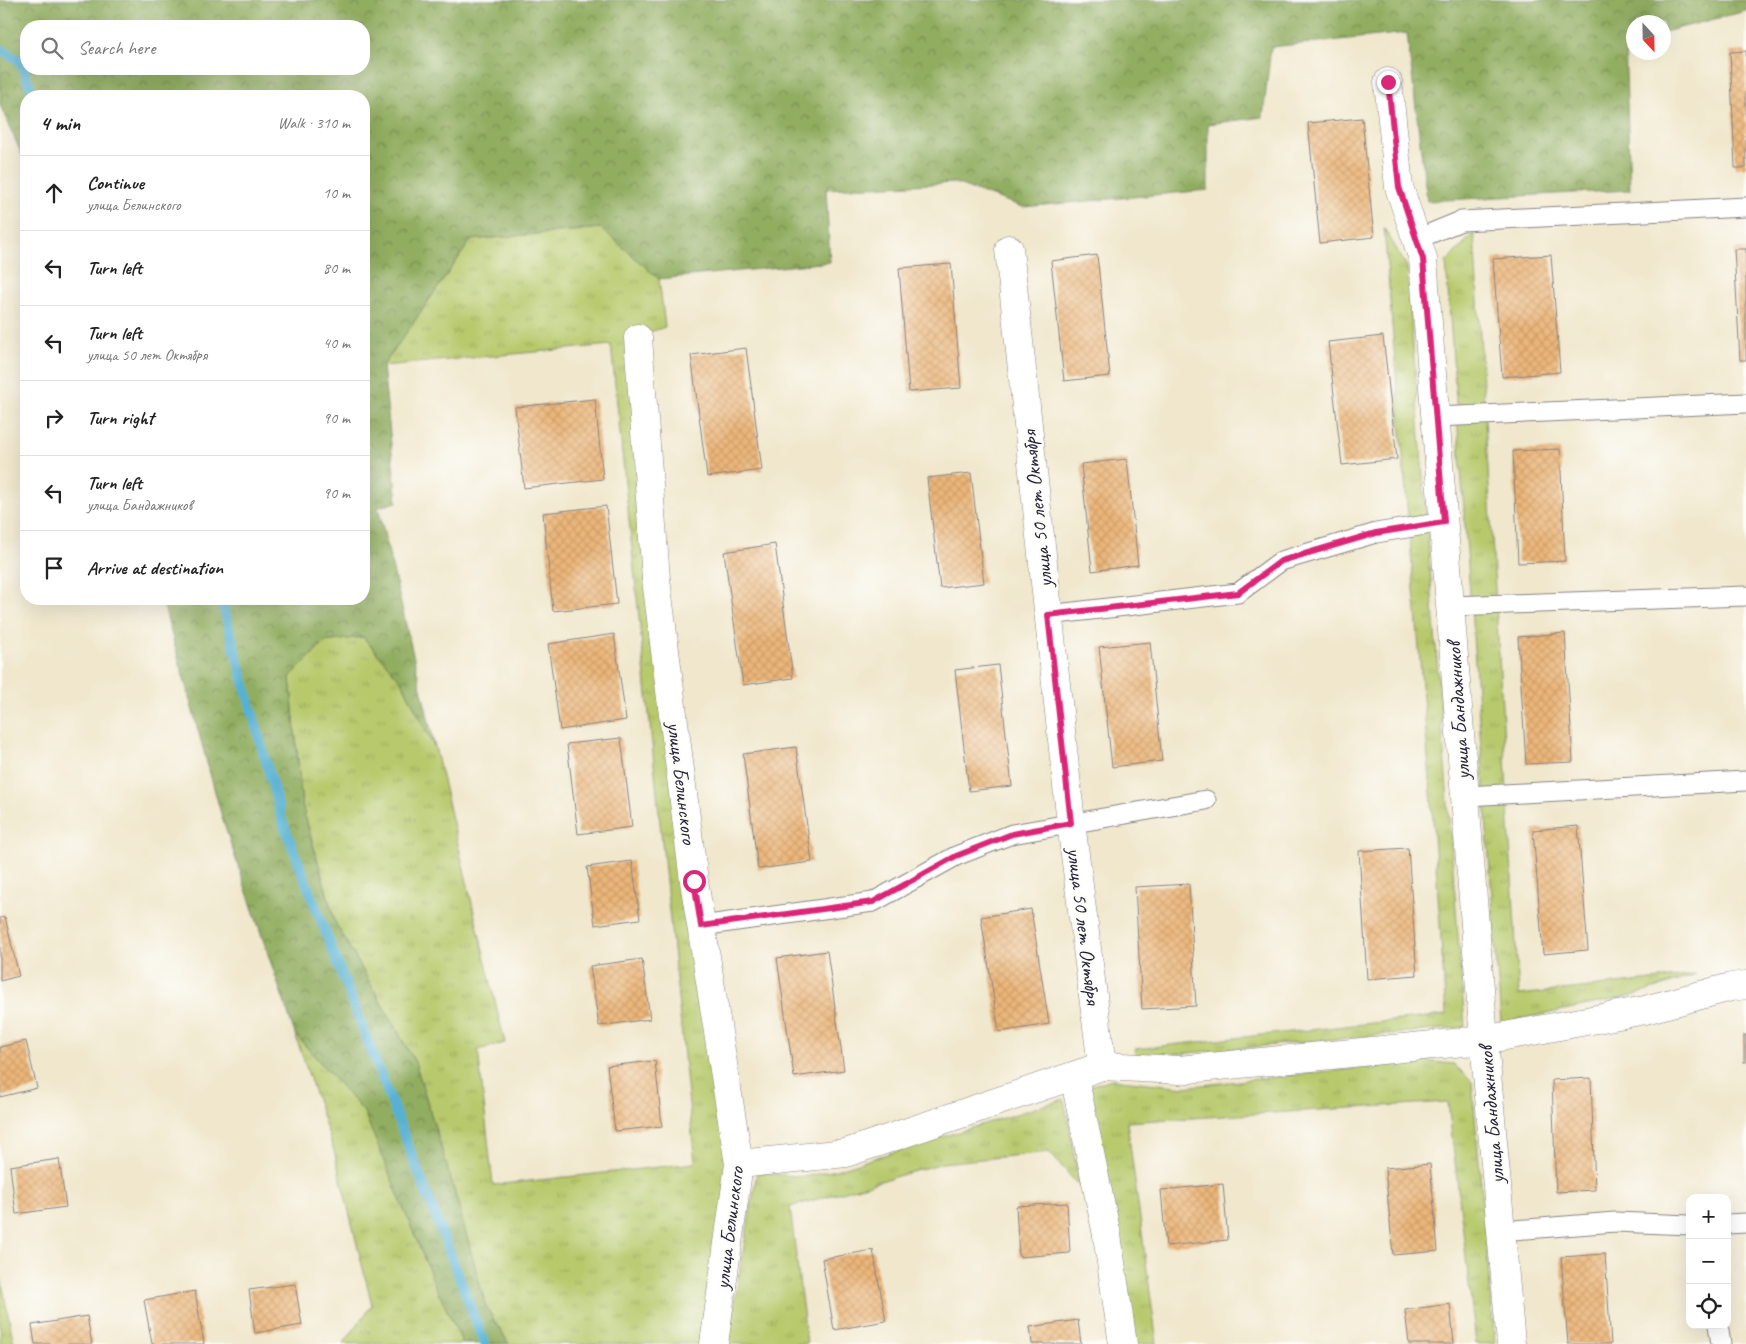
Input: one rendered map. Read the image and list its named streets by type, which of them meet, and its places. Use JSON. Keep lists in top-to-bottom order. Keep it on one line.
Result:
{"streets":{"street":["улица 50 лет Октября","улица Бандажников","улица Белинского"]},"north":"bottom","page":{"search":"Search here","heading":["4 min","Walk · 310 m"],"list":[["Continue","улица Белинского","10 m"],["Turn left","80 m"],["Turn left","улица 50 лет Октября","40 m"],["Turn right","90 m"],["Turn left","улица Бандажников","90 m"],"Arrive at destination"],"map_buttons":["+","−"]}}
